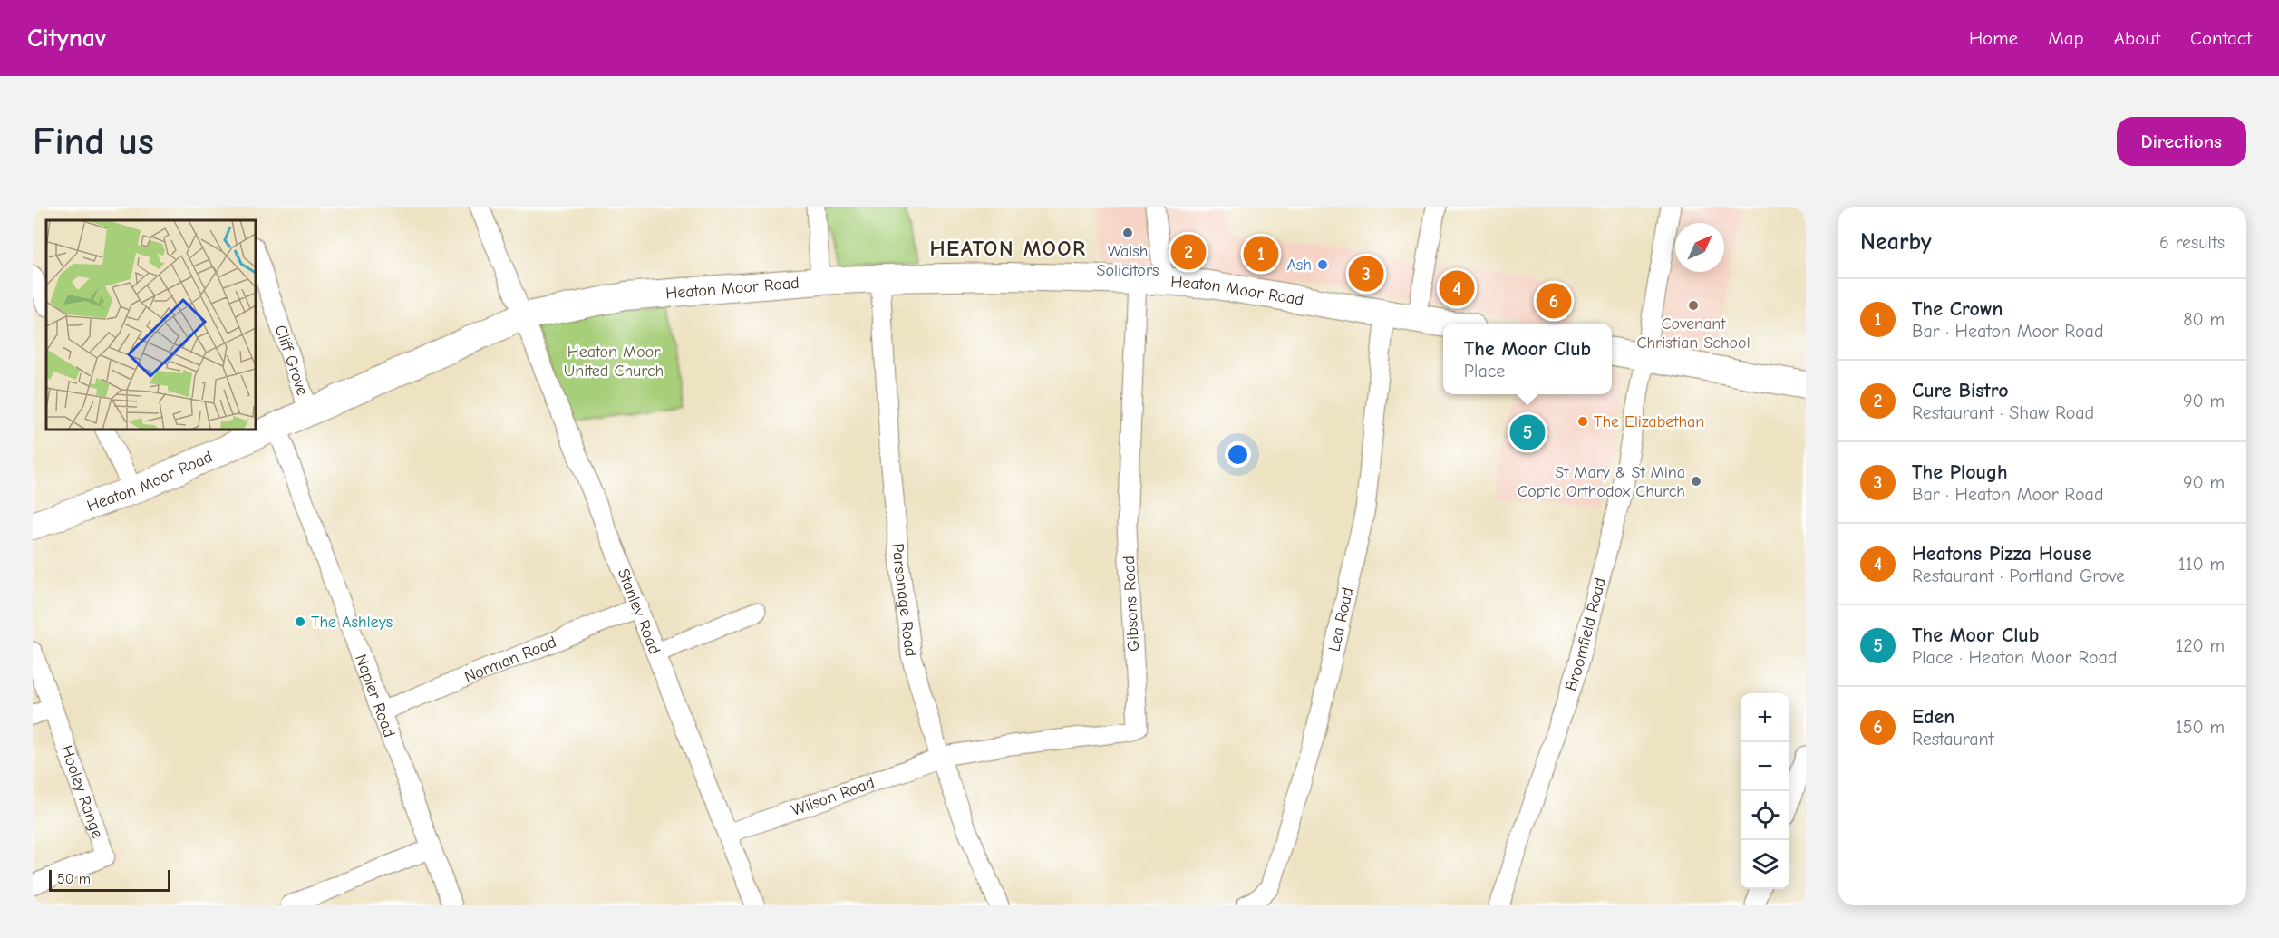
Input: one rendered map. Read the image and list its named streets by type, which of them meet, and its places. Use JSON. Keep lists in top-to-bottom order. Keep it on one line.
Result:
{"streets":{"main road":["Heaton Moor Road"],"street":["Cliff Grove","Parsonage Road","Gibsons Road","Stanley Road","Lea Road","Broomfield Road","Norman Road","Napier Road","Hooley Range","Wilson Road"]},"crossings":[["Heaton Moor Road","Cliff Grove"],["Heaton Moor Road","Parsonage Road"],["Heaton Moor Road","Gibsons Road"],["Heaton Moor Road","Stanley Road"],["Heaton Moor Road","Lea Road"],["Heaton Moor Road","Napier Road"],["Parsonage Road","Gibsons Road"],["Parsonage Road","Wilson Road"],["Gibsons Road","Wilson Road"],["Stanley Road","Norman Road"],["Stanley Road","Wilson Road"],["Norman Road","Napier Road"]],"districts":["HEATON MOOR"],"parks":["Heaton Moor United Church"],"places":["Walsh Solicitors","Ash","Covenant Christian School","The Elizabethan","St Mary & St Mina Coptic Orthodox Church","The Ashleys"],"scale_bar":"50 m","north":"top right","page":{"header":"Citynav","nav":["Home","Map","About","Contact"],"buttons":"Directions","title":"Find us","heading":["Nearby","6 results"],"pins":["2","1","3","4","6","5"],"list":[{"mark":"1","name":"The Crown","note":"Bar · Heaton Moor Road","value":"80 m"},{"mark":"2","name":"Cure Bistro","note":"Restaurant · Shaw Road","value":"90 m"},{"mark":"3","name":"The Plough","note":"Bar · Heaton Moor Road","value":"90 m"},{"mark":"4","name":"Heatons Pizza House","note":"Restaurant · Portland Grove","value":"110 m"},{"mark":"5","name":"The Moor Club","note":"Place · Heaton Moor Road","value":"120 m"},{"mark":"6","name":"Eden","note":"Restaurant","value":"150 m"}],"popup":["The Moor Club","Place"],"map_buttons":["+","−"],"scale":"50 m"}}
